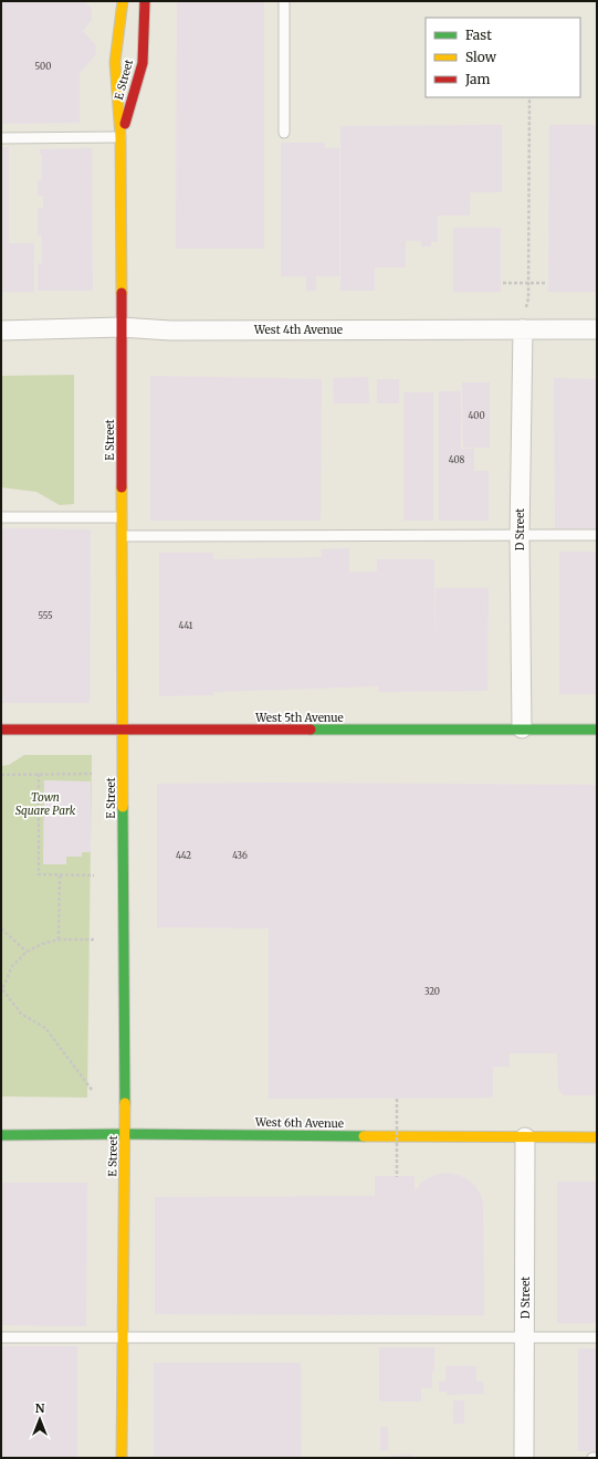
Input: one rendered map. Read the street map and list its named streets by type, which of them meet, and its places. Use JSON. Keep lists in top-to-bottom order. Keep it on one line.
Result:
{"streets":{"street":["E Street","West 4th Avenue","D Street","West 5th Avenue","West 6th Avenue"]},"crossings":[["E Street","West 4th Avenue"],["E Street","West 5th Avenue"],["E Street","West 6th Avenue"],["West 4th Avenue","D Street"],["D Street","West 5th Avenue"],["D Street","West 6th Avenue"]],"parks":["Town Square Park"],"house_numbers":["500","400","408","555","441","442","436","320"],"legend":["Fast","Slow","Jam"],"north":"top"}
